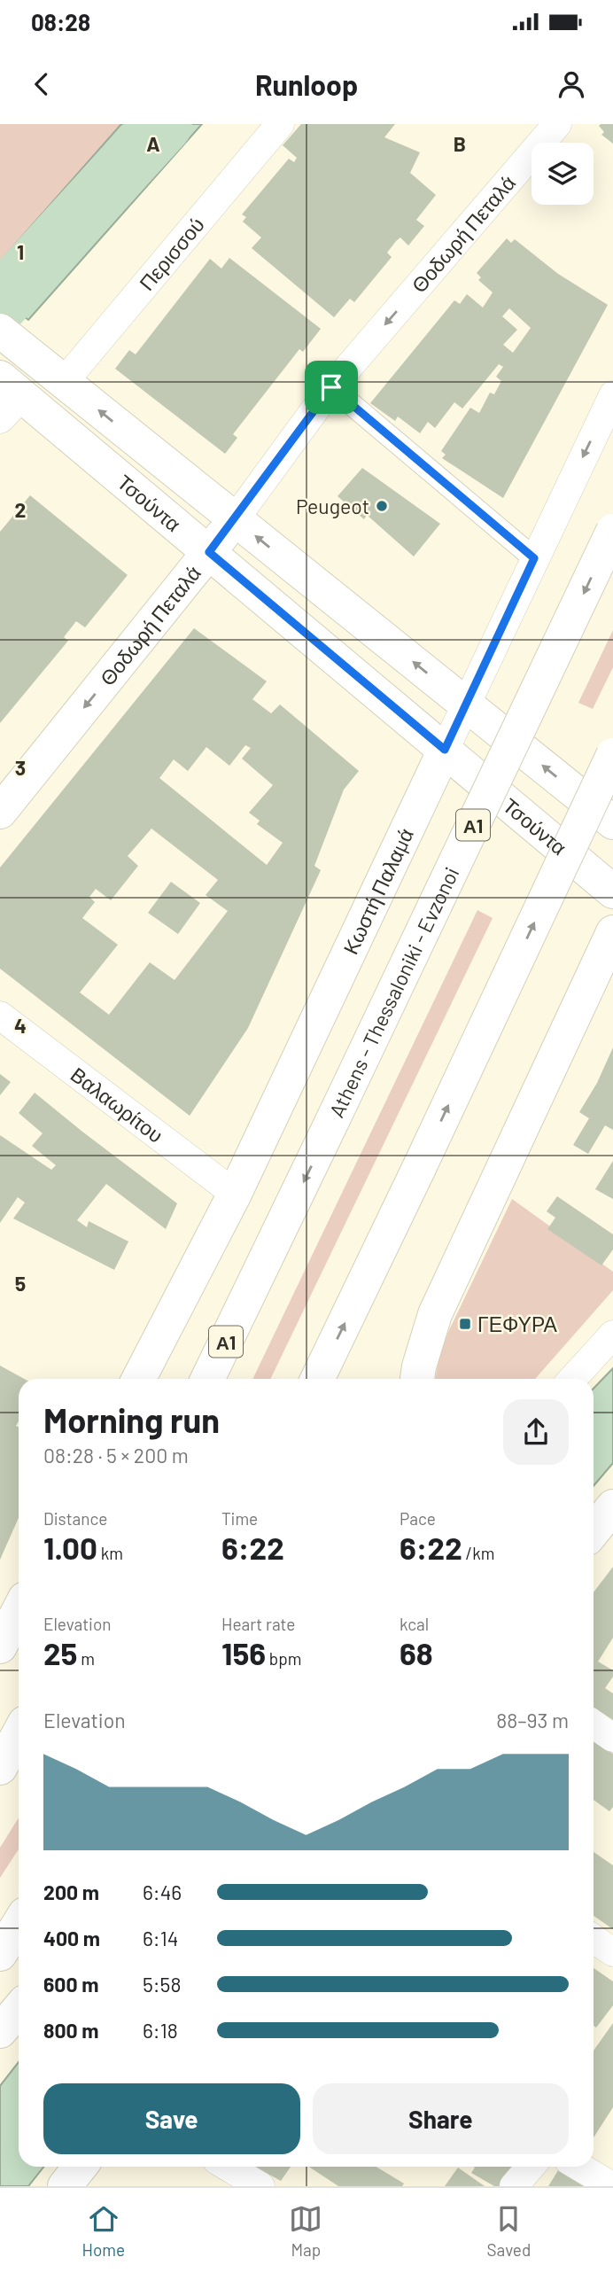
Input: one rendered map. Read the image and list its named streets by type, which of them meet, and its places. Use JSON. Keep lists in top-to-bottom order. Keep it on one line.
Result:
{"streets":{"main road":["Θοδωρή Πεταλά","Τσούντα","Α1","Κωστή Παλαμά","Athens - Thessaloniki - Evzonoi"],"street":["Περισσού","Βαλαωρίτου"]},"crossings":[["Θοδωρή Πεταλά","Τσούντα"],["Περισσού","Τσούντα"],["Τσούντα","Κωστή Παλαμά"],["Κωστή Παλαμά","Βαλαωρίτου"]],"one_way":["Θοδωρή Πεταλά"],"places":{"other":["Peugeot"],"transit":["ΓΕΦΥΡΑ"]},"page":{"status":"08:28","header":"Runloop","heading":["Morning run","08:28 · 5 × 200 m"],"stats":[["Distance","1.00 km"],["Time","6:22"],["Pace","6:22 /km"],["Elevation","25 m"],["Heart rate","156 bpm"],["kcal","68"]],"chart":["Elevation","88–93 m"],"list":[{"name":"200 m","note":"6:46"},{"name":"400 m","note":"6:14"},{"name":"600 m","note":"5:58"},{"name":"800 m","note":"6:18"}],"buttons":["Save","Share"],"tabs":["Home","Map","Saved"]},"grid":{"columns":["A","B"],"rows":["1","2","3","4","5"]}}
